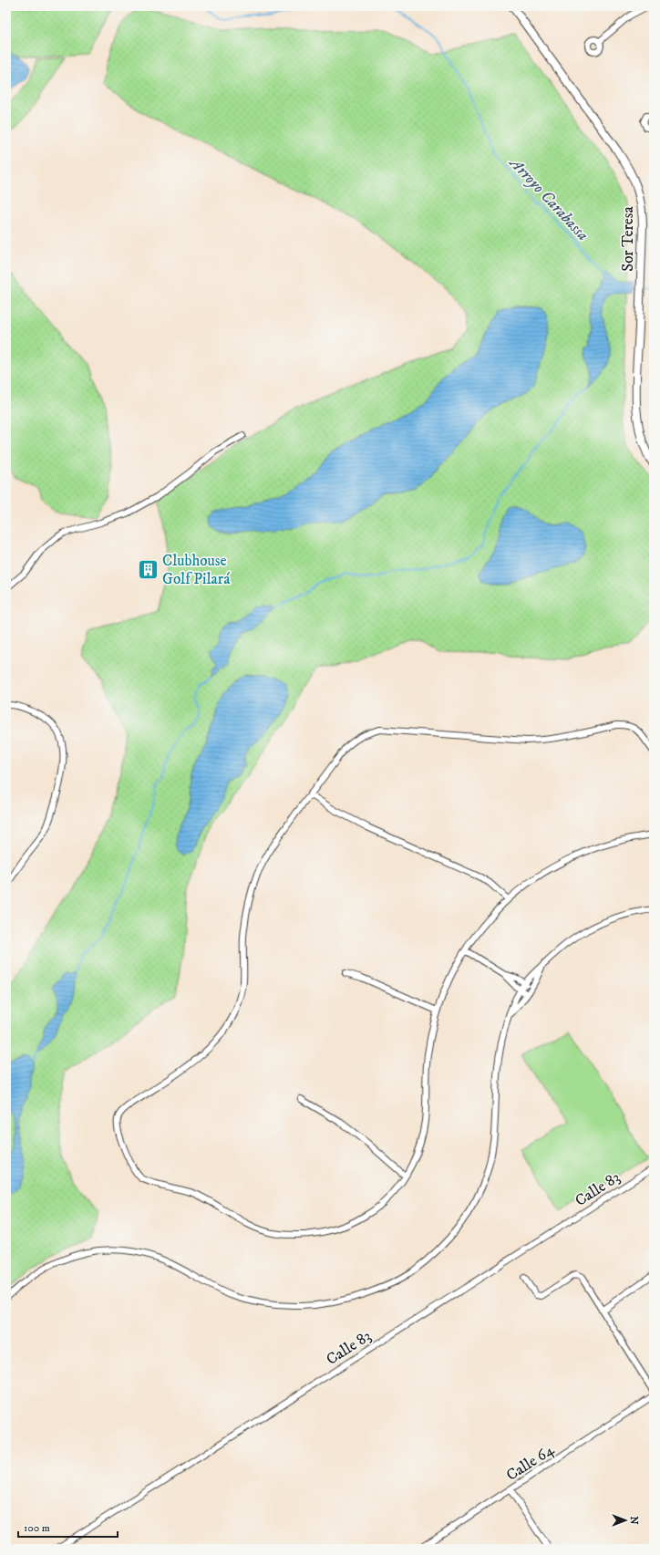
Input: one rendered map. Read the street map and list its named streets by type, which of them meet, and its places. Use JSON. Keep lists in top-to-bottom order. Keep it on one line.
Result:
{"streets":{"street":["Sor Teresa","Calle 83","Calle 64"]},"water":["Arroyo Carabassa"],"places":{"building":["Clubhouse Golf Pilará"]},"scale_bar":"100 m","north":"right"}
